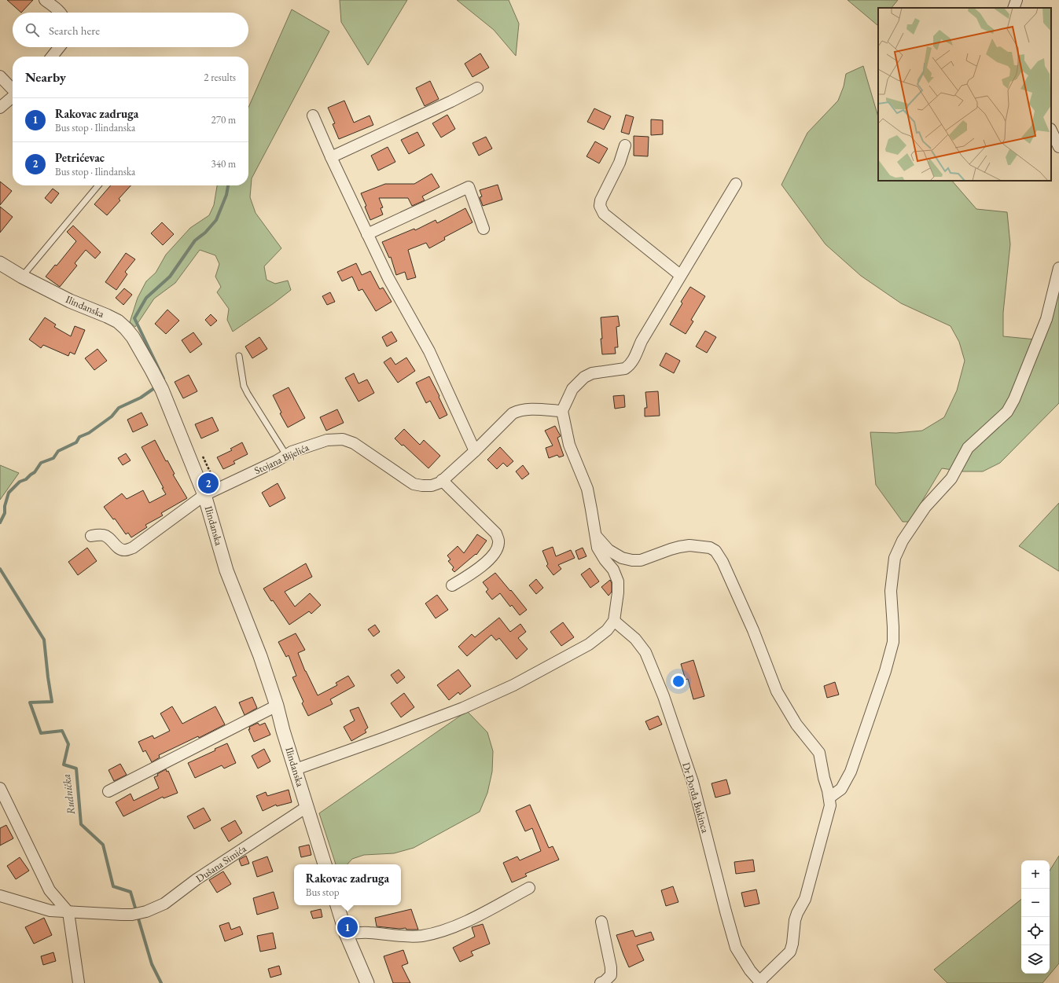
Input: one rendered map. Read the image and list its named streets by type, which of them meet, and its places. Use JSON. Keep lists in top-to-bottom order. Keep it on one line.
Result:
{"streets":{"street":["Ilindanska","Stojana Bijelića","Dr Đorđa Bukinca","Dušana Simića"]},"crossings":[["Ilindanska","Stojana Bijelića"],["Ilindanska","Dušana Simića"]],"water":["Rudnička"],"page":{"search":"Search here","heading":["Nearby","2 results"],"list":[{"mark":"1","name":"Rakovac zadruga","note":"Bus stop · Ilindanska","value":"270 m"},{"mark":"2","name":"Petrićevac","note":"Bus stop · Ilindanska","value":"340 m"}],"pins":["2","1"],"map_buttons":["+","−"],"popup":["Rakovac zadruga","Bus stop"]}}
